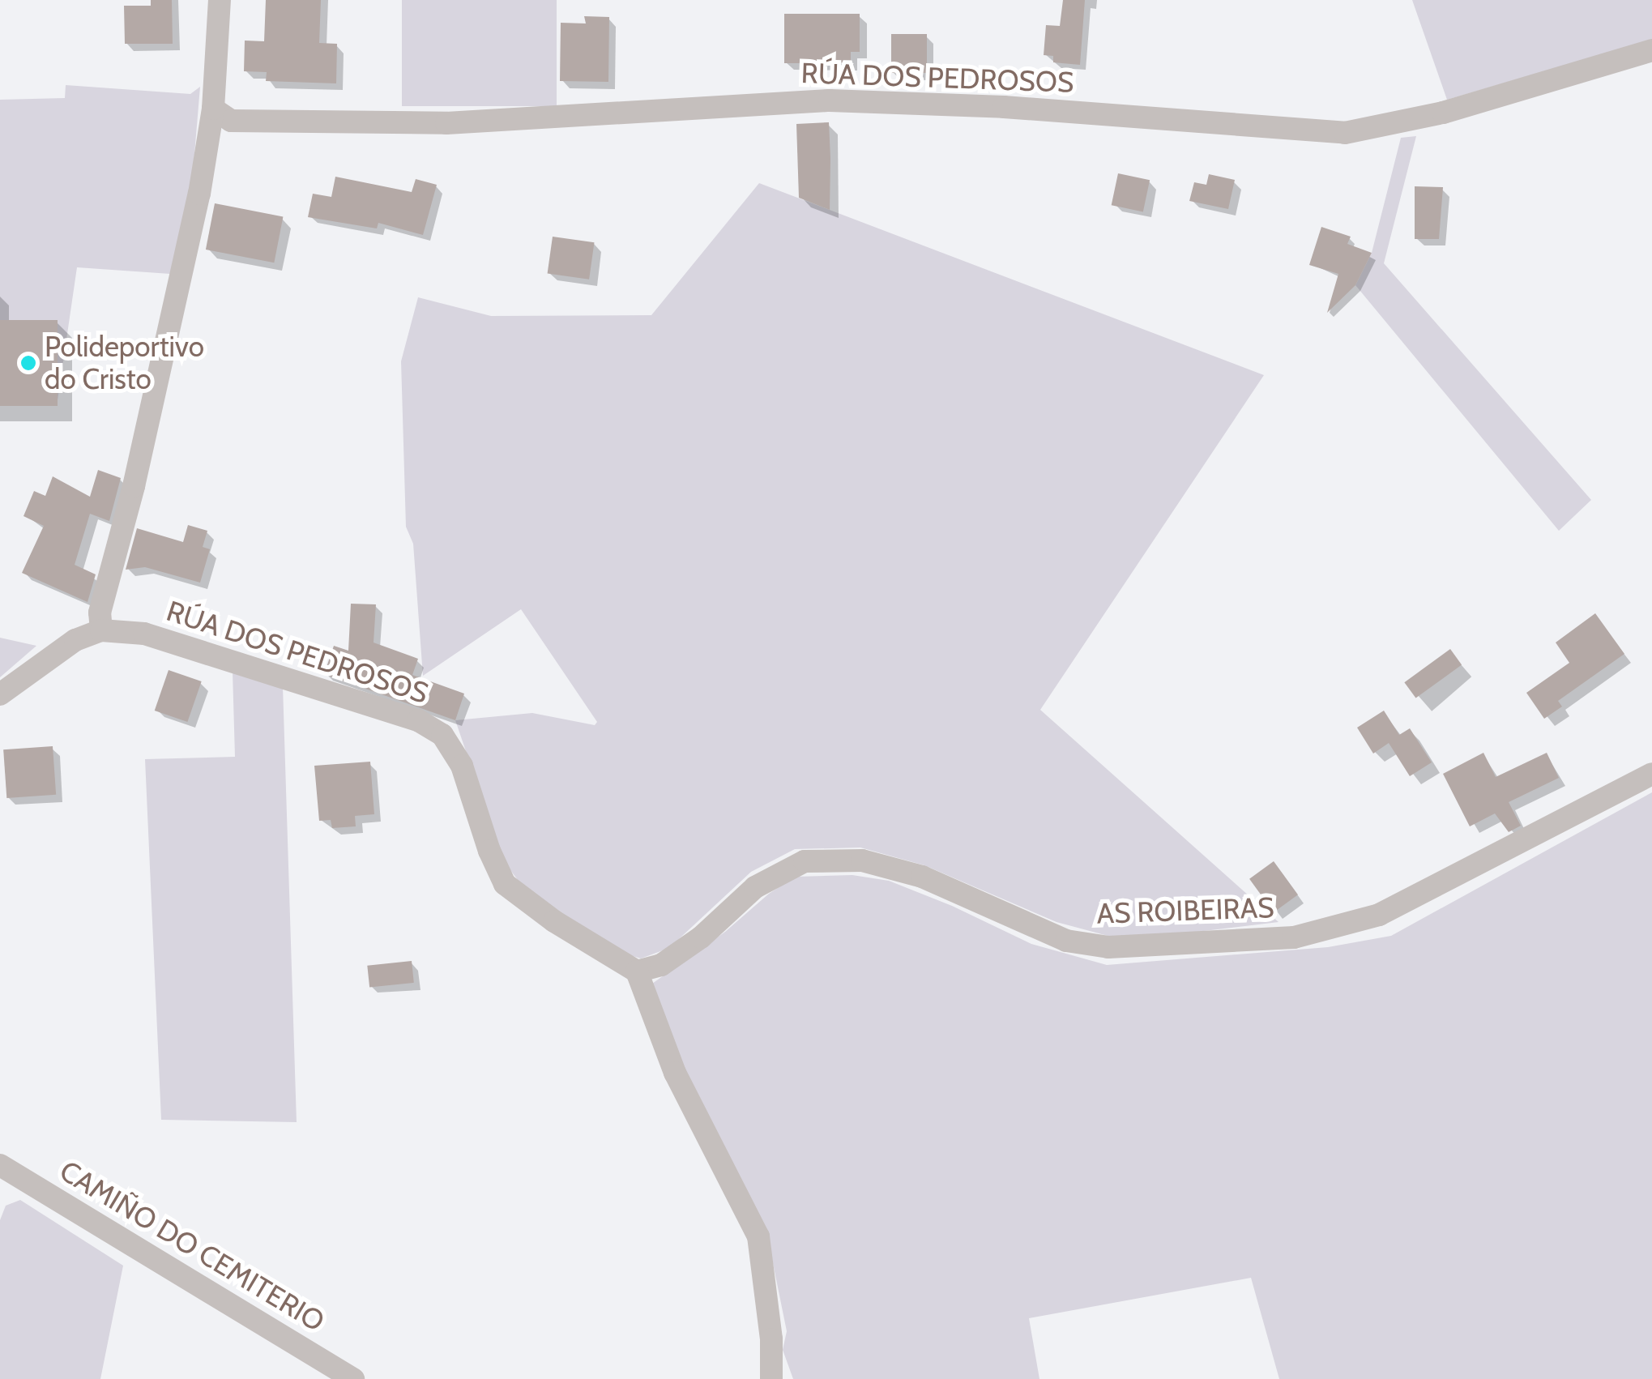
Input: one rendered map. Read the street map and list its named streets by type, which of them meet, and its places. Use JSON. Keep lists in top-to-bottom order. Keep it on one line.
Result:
{"streets":{"street":["RÚA DOS PEDROSOS","AS ROIBEIRAS","CAMIÑO DO CEMITERIO"]},"crossings":[["RÚA DOS PEDROSOS","AS ROIBEIRAS"]],"places":["Polideportivo do Cristo"]}
